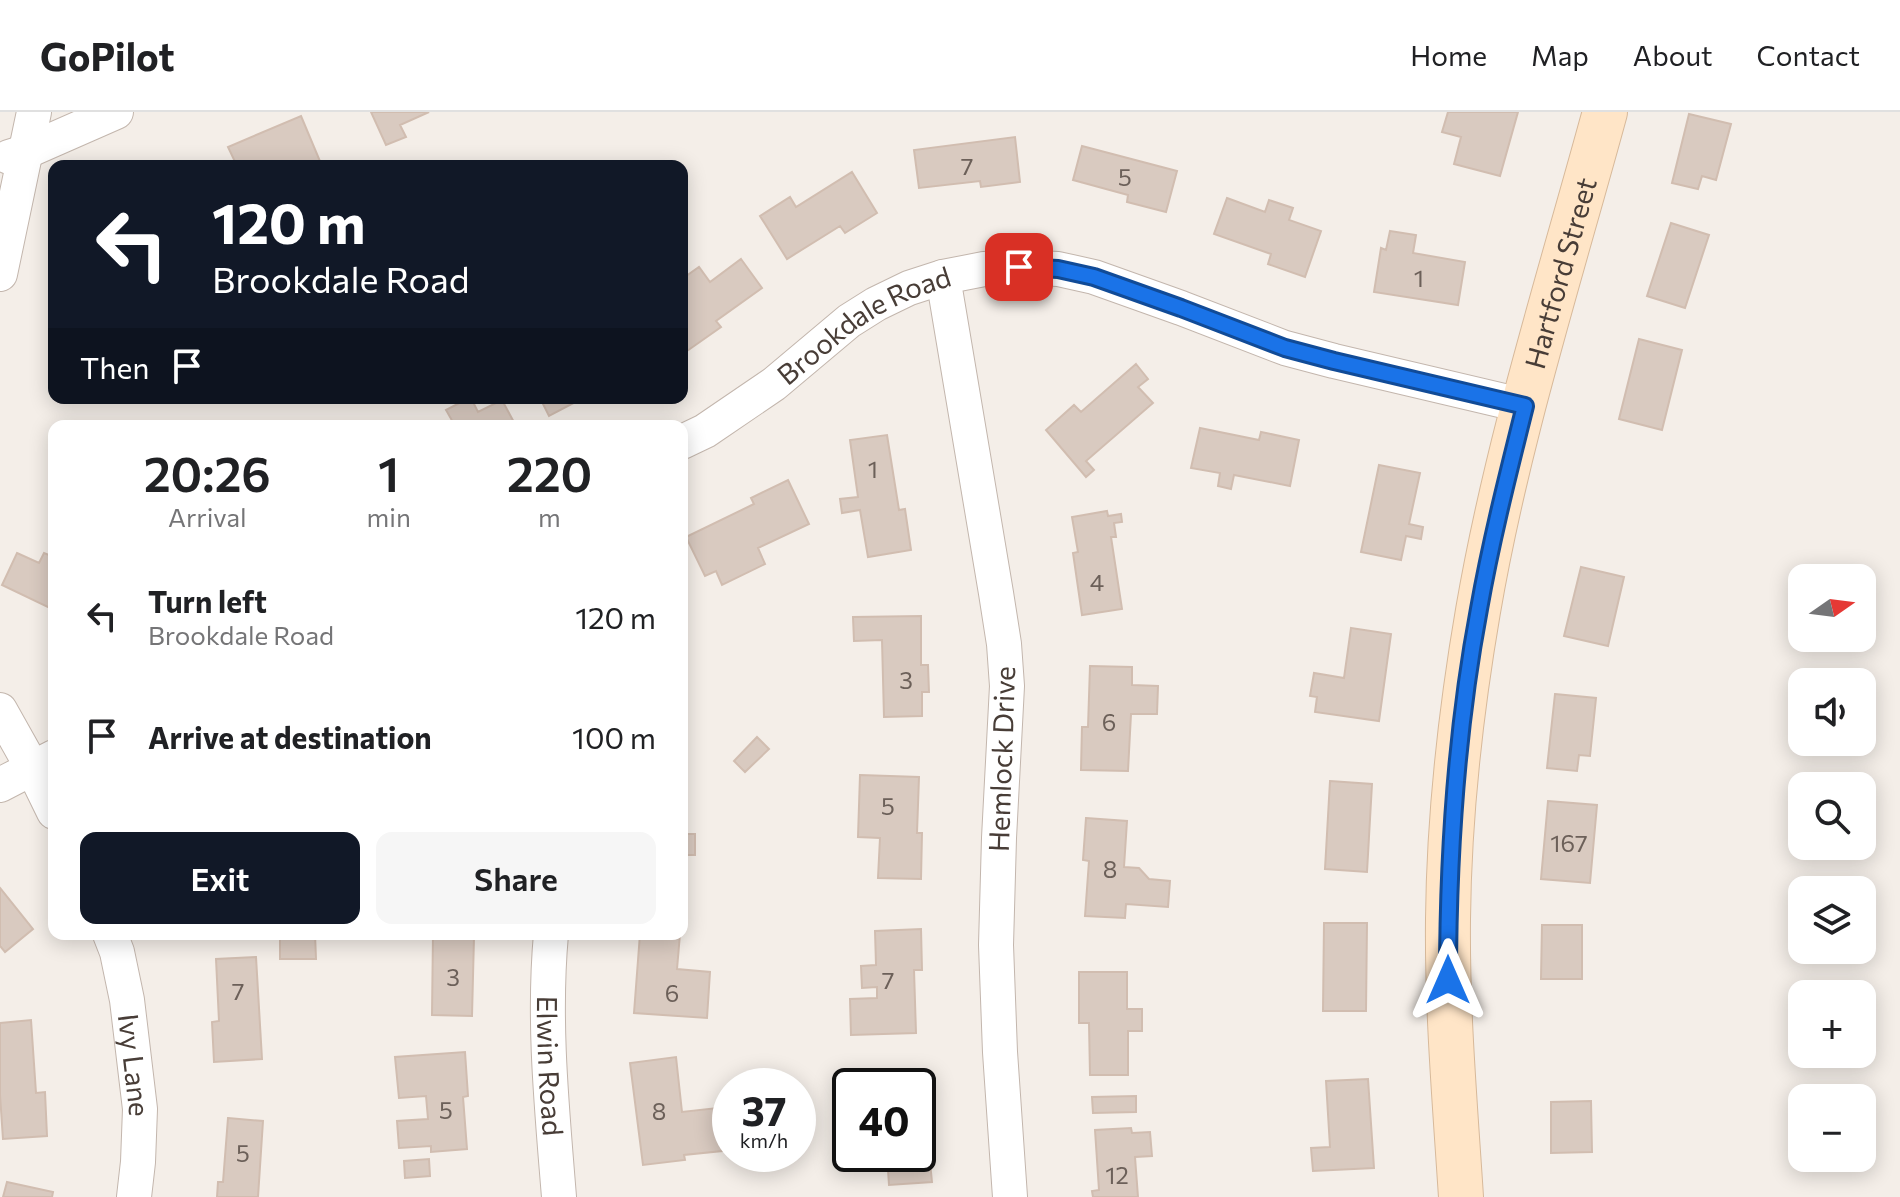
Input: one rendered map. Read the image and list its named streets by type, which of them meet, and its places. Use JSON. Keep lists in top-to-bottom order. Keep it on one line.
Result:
{"streets":{"street":["Hartford Street","Brookdale Road","Hemlock Drive","Ivy Lane","Elwin Road"]},"crossings":[["Hartford Street","Brookdale Road"],["Brookdale Road","Hemlock Drive"]],"house_numbers":["7","5","1","1","4","3","6","5","167","8","3","7","7","6","5","8","5","12"],"north":"right","page":{"header":"GoPilot","nav":["Home","Map","About","Contact"],"turn":["120 m","Brookdale Road"],"then":"Then","eta":["20:26","Arrival","1","min","220","m"],"list":[{"name":"Turn left","note":"Brookdale Road","value":"120 m"},{"name":"Arrive at destination","value":"100 m"}],"map_buttons":["+","−"],"buttons":["Exit","Share"],"speed":"37 km/h","limit":"40"}}
